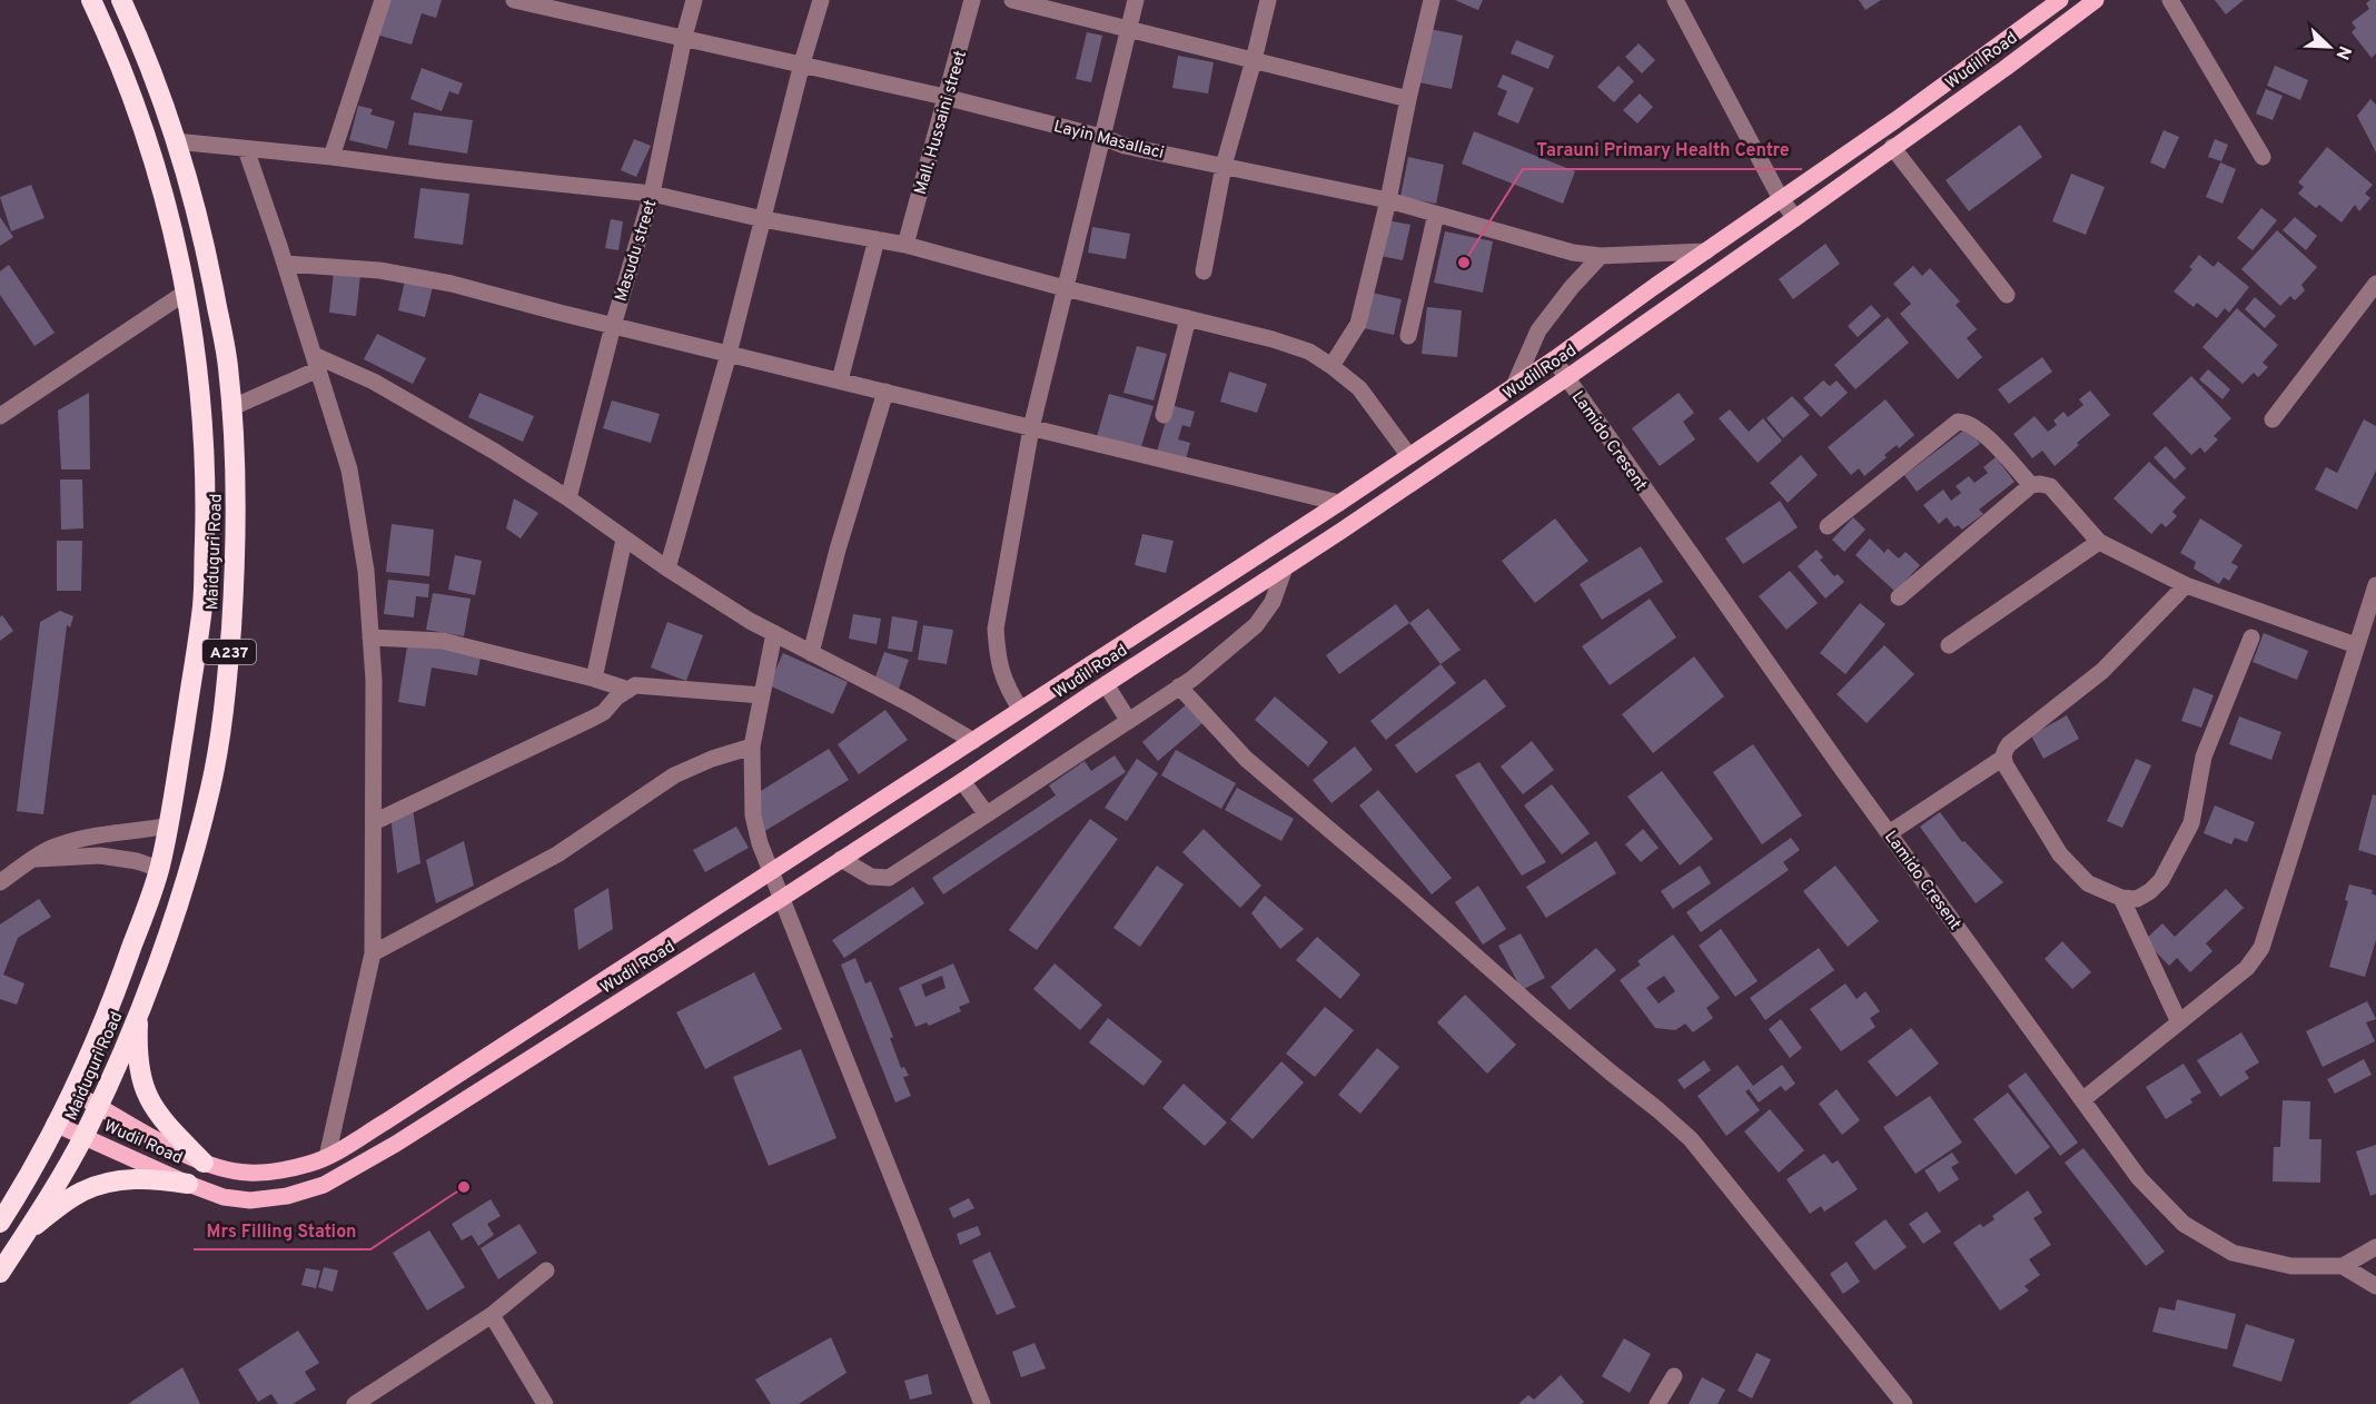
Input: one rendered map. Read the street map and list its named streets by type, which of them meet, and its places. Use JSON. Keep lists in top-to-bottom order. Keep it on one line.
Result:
{"streets":{"highway":["Maiduguri Road","A237"],"main road":["Wudil Road"],"street":["Mall. Hussaini street","Layin Masallaci","Masudu street","Lamido Cresent"]},"crossings":[["Wudil Road","Layin Masallaci"],["Wudil Road","Lamido Cresent"],["Wudil Road","Maiduguri Road"],["Mall. Hussaini street","Layin Masallaci"],["Layin Masallaci","Masudu street"]],"places":["Tarauni Primary Health Centre","Mrs Filling Station"],"north":"bottom right"}
